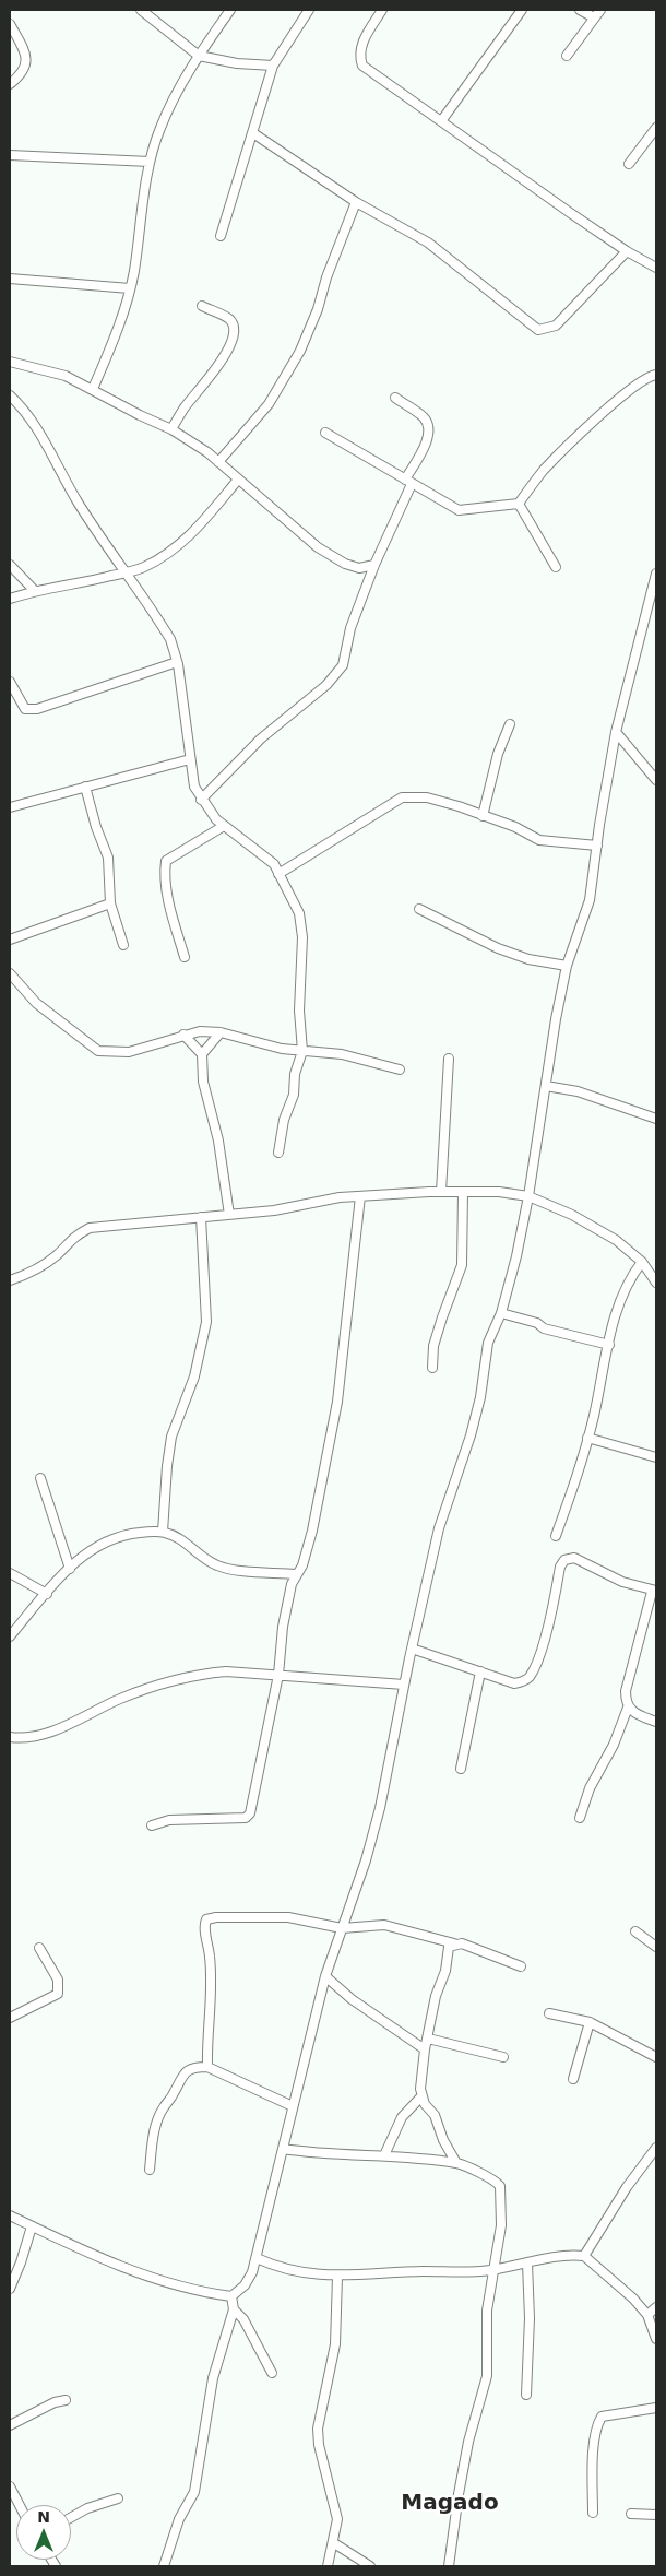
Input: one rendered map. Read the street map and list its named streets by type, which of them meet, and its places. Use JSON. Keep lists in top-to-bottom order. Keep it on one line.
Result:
{"districts":["Magado"],"north":"top"}
